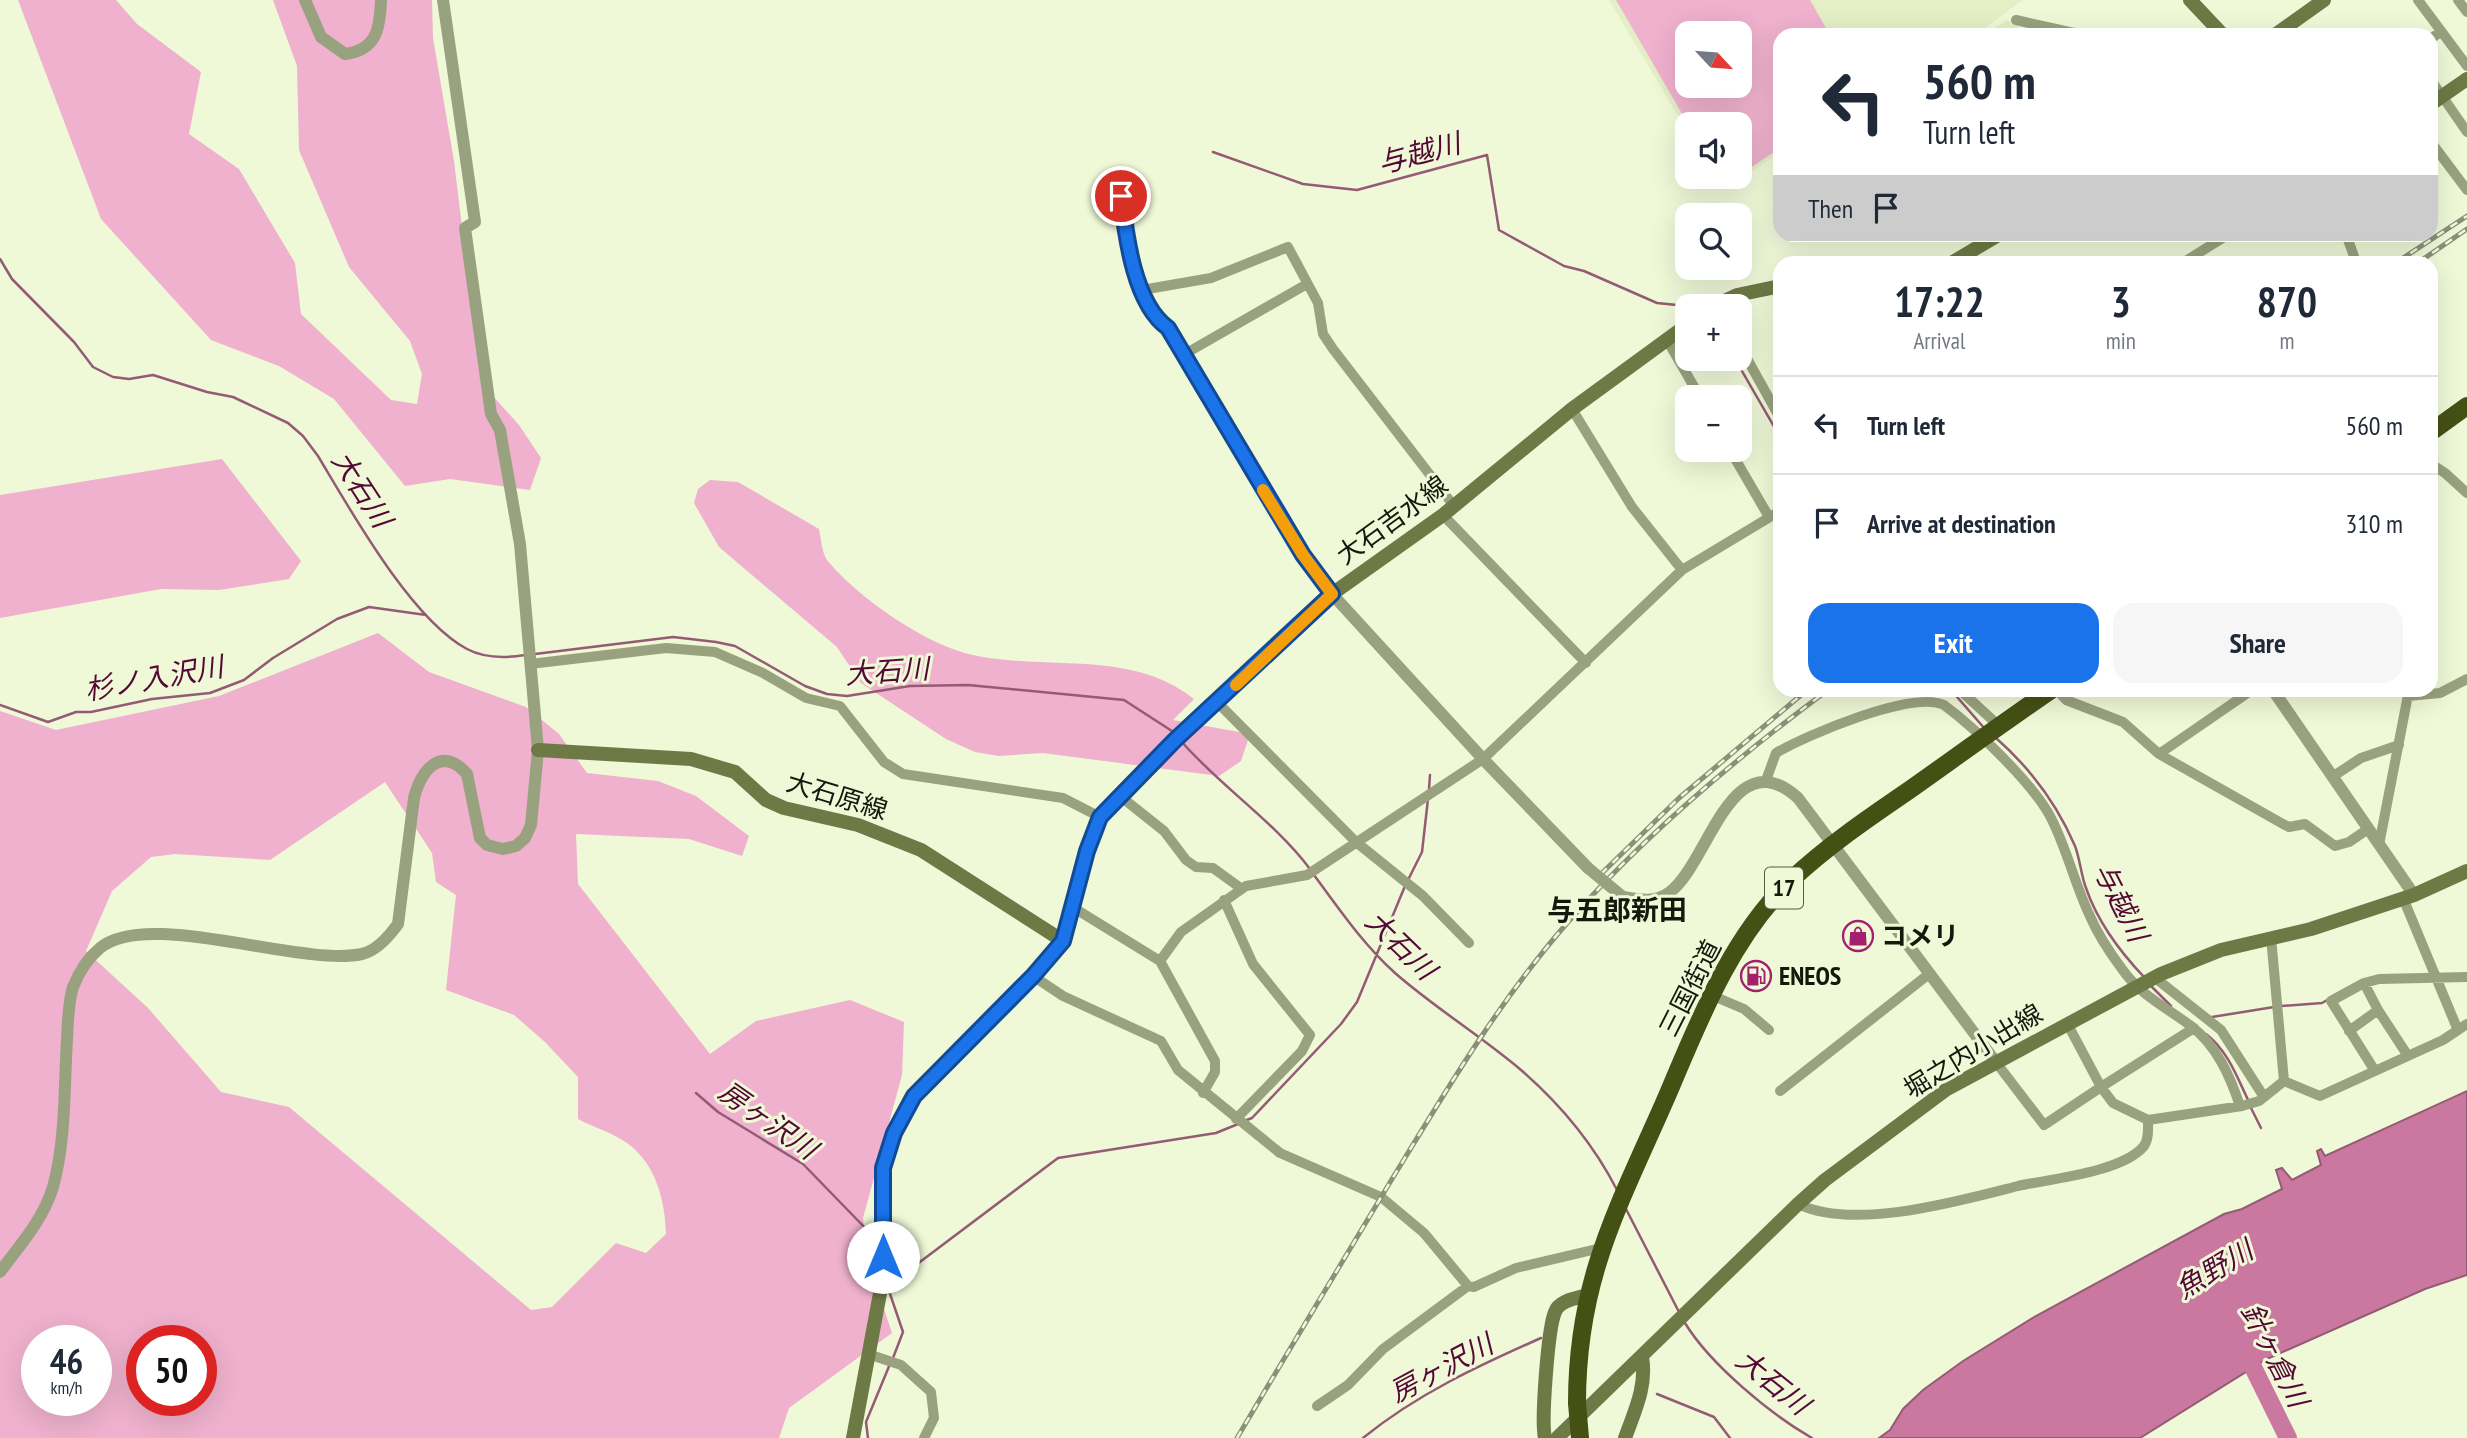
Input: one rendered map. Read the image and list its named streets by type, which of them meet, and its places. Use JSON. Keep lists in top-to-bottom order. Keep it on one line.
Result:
{"streets":{"highway":["17","三国街道"],"main road":["大石吉水線","大石原線","堀之内小出線"]},"crossings":[["大石吉水線","大石原線"]],"districts":["与五郎新田"],"water":["与越川","大石川","杉ノ入沢川","房ヶ沢川","魚野川","針ヶ倉川"],"places":{"shop":["コメリ"],"fuel station":["ENEOS"]},"north":"bottom right","page":{"map_buttons":["+","−"],"turn":["560 m","Turn left"],"then":"Then","eta":["17:22","Arrival","3","min","870","m"],"list":[{"name":"Turn left","value":"560 m"},{"name":"Arrive at destination","value":"310 m"}],"buttons":["Exit","Share"],"speed":"46 km/h","limit":"50"}}
